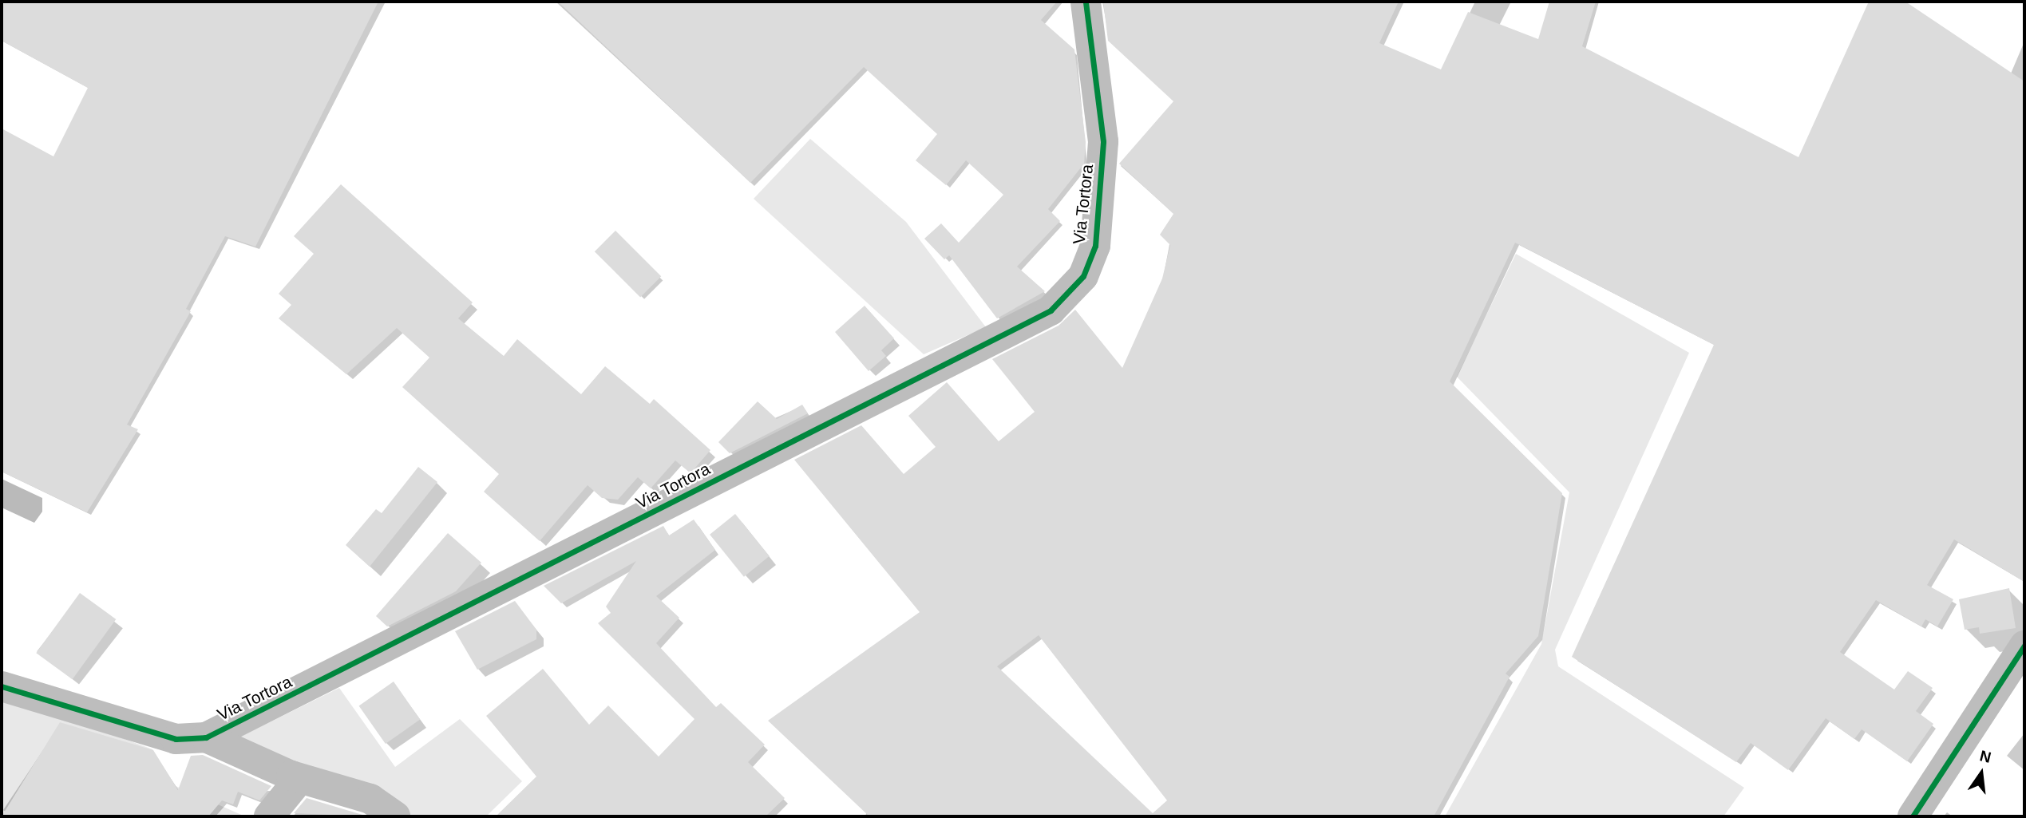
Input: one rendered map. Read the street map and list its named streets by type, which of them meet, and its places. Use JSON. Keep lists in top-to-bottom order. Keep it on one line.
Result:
{"streets":{"street":["Via Tortora"]},"north":"top"}
